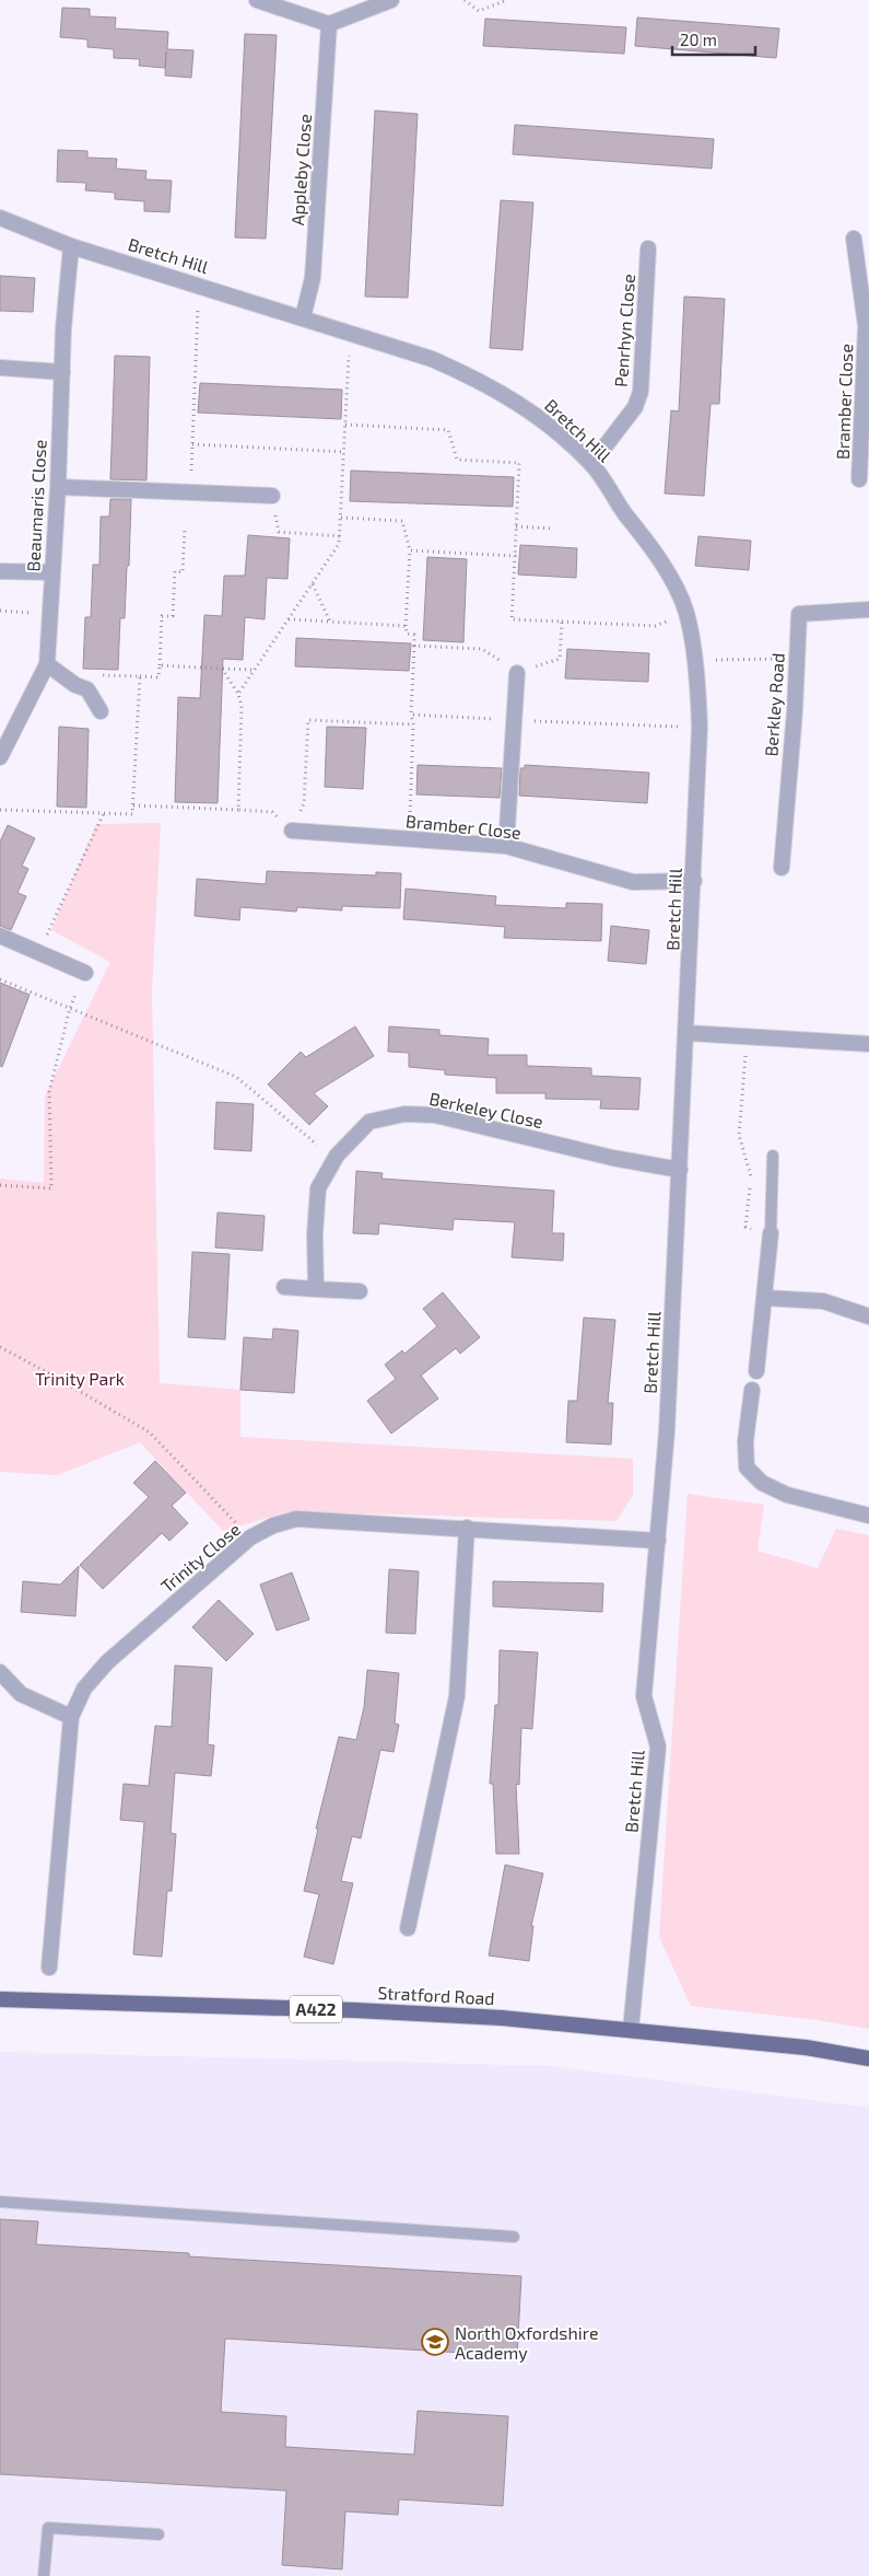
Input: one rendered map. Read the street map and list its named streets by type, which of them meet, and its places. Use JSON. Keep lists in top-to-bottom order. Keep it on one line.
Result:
{"streets":{"main road":["Stratford Road","A422"],"street":["Appleby Close","Bretch Hill","Penrhyn Close","Bramber Close","Beaumaris Close","Berkley Road","Berkeley Close","Trinity Close"]},"crossings":[["Appleby Close","Bretch Hill"],["Bretch Hill","Penrhyn Close"],["Bretch Hill","Bramber Close"],["Bretch Hill","Beaumaris Close"],["Bretch Hill","Berkeley Close"],["Bretch Hill","Trinity Close"],["Bretch Hill","Stratford Road"]],"parks":["Trinity Park"],"places":{"school or university":["North Oxfordshire Academy"]},"scale_bar":"20 m"}
